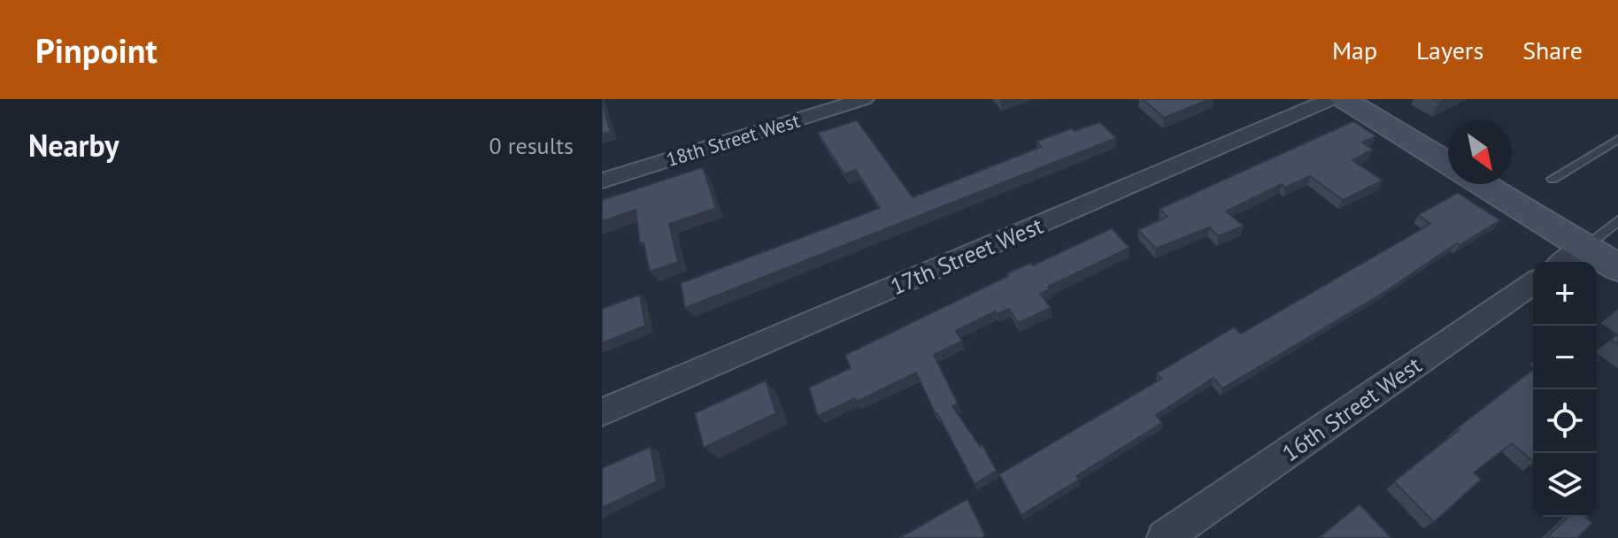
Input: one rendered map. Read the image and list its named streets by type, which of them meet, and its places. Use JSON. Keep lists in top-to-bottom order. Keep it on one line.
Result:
{"streets":{"street":["18th Street West","17th Street West","16th Street West"]},"north":"bottom right","page":{"header":"Pinpoint","nav":["Map","Layers","Share"],"heading":["Nearby","0 results"],"map_buttons":["+","−"]}}
